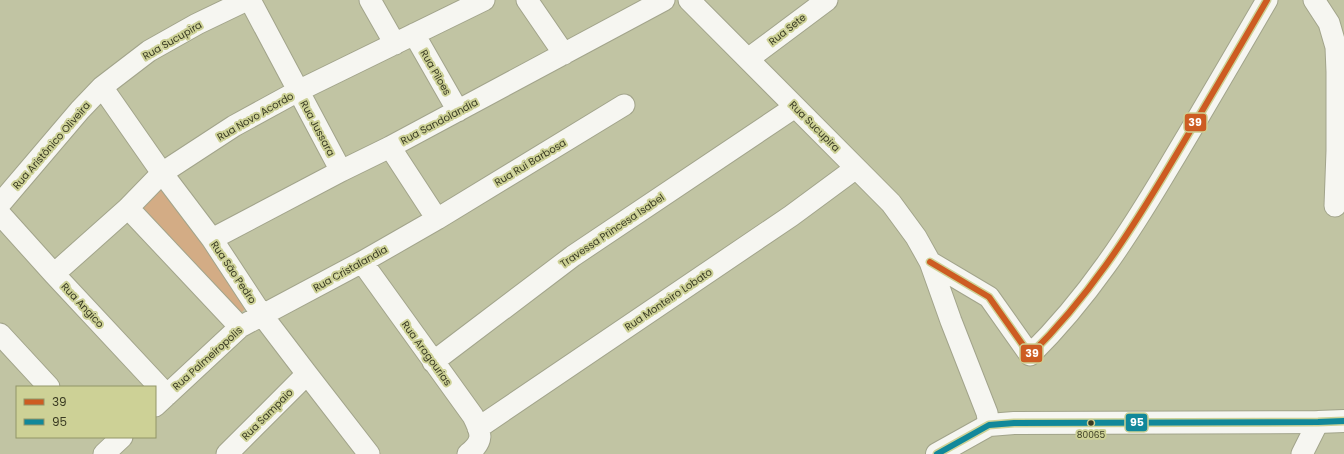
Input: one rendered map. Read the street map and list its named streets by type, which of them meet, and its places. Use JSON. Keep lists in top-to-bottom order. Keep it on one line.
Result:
{"streets":{"street":["Rua Sete","Rua Sucupira","Rua Piloes","Rua Novo Acordo","Rua Sandolandia","Rua Jussara","Rua Aristônico Oliveira","Rua Rui Barbosa","Travessa Princesa Isabel","Rua Cristalandia","Rua São Pedro","Rua Monteiro Lobato","Rua Angico","Rua Aragourias","Rua Palmeiropolis","Rua Sampaio"]},"crossings":[["Rua Sete","Rua Sucupira"],["Rua Sucupira","Rua Jussara"],["Rua Sucupira","Rua Aristônico Oliveira"],["Rua Sucupira","Travessa Princesa Isabel"],["Rua Sucupira","Rua São Pedro"],["Rua Sucupira","Rua Monteiro Lobato"],["Rua Piloes","Rua Novo Acordo"],["Rua Piloes","Rua Sandolandia"],["Rua Novo Acordo","Rua Jussara"],["Rua Novo Acordo","Rua São Pedro"],["Rua Novo Acordo","Rua Angico"],["Rua Sandolandia","Rua Jussara"],["Rua Sandolandia","Rua São Pedro"],["Rua Aristônico Oliveira","Rua São Pedro"],["Rua Rui Barbosa","Rua Cristalandia"],["Travessa Princesa Isabel","Rua Aragourias"],["Rua Cristalandia","Rua São Pedro"],["Rua Cristalandia","Rua Aragourias"],["Rua Cristalandia","Rua Palmeiropolis"],["Rua São Pedro","Rua Palmeiropolis"],["Rua São Pedro","Rua Sampaio"],["Rua Monteiro Lobato","Rua Aragourias"]],"places":["80065"],"lines":["transit line 39","transit line 95"],"legend":["39","95"]}
